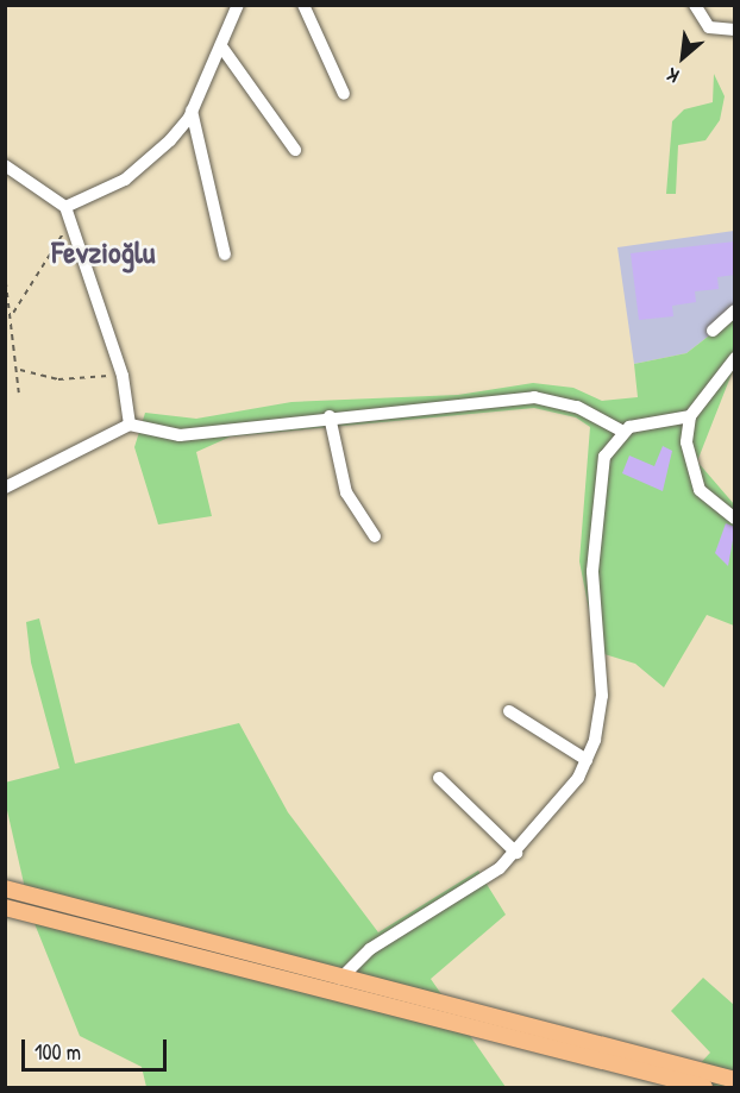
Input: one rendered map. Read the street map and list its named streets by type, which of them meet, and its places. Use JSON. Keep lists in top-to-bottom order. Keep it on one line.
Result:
{"districts":["Fevzioğlu"],"scale_bar":"100 m","north":"bottom left"}
